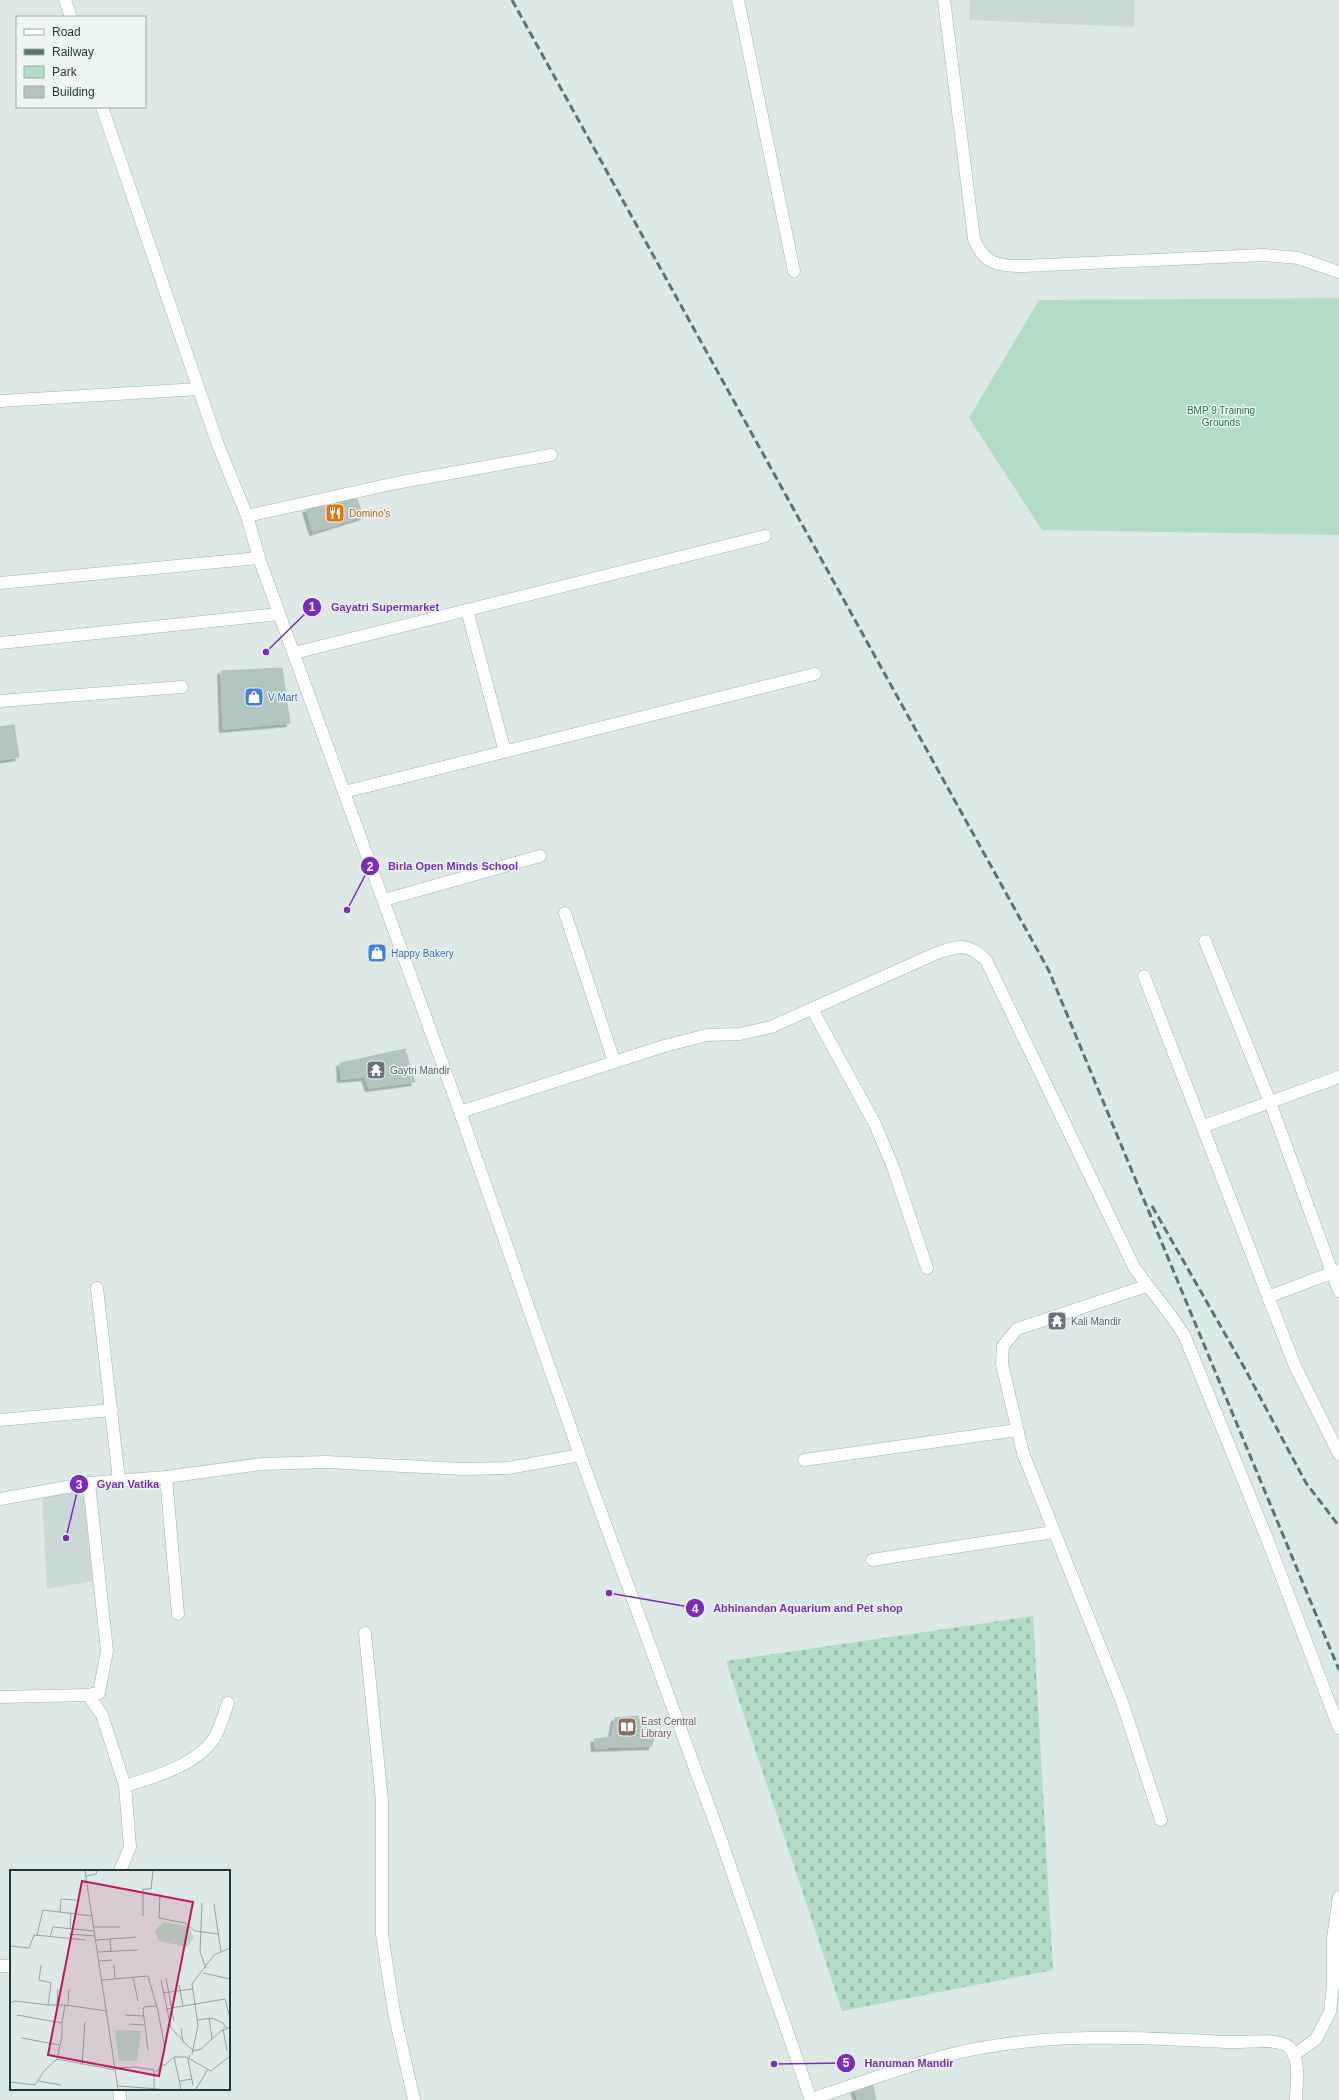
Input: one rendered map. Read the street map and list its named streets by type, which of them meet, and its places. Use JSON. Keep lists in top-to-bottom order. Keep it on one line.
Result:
{"parks":["BMP 9 Training Grounds"],"places":{"restaurant":["Domino's"],"other":["Gayatri Supermarket","Birla Open Minds School","Gyan Vatika","Abhinandan Aquarium and Pet shop","Hanuman Mandir"],"shop":["V Mart","Happy Bakery"],"temple":["Gaytri Mandir","Kali Mandir"],"library":["East Central Library"]},"legend":["Road","Railway","Park","Building"]}
